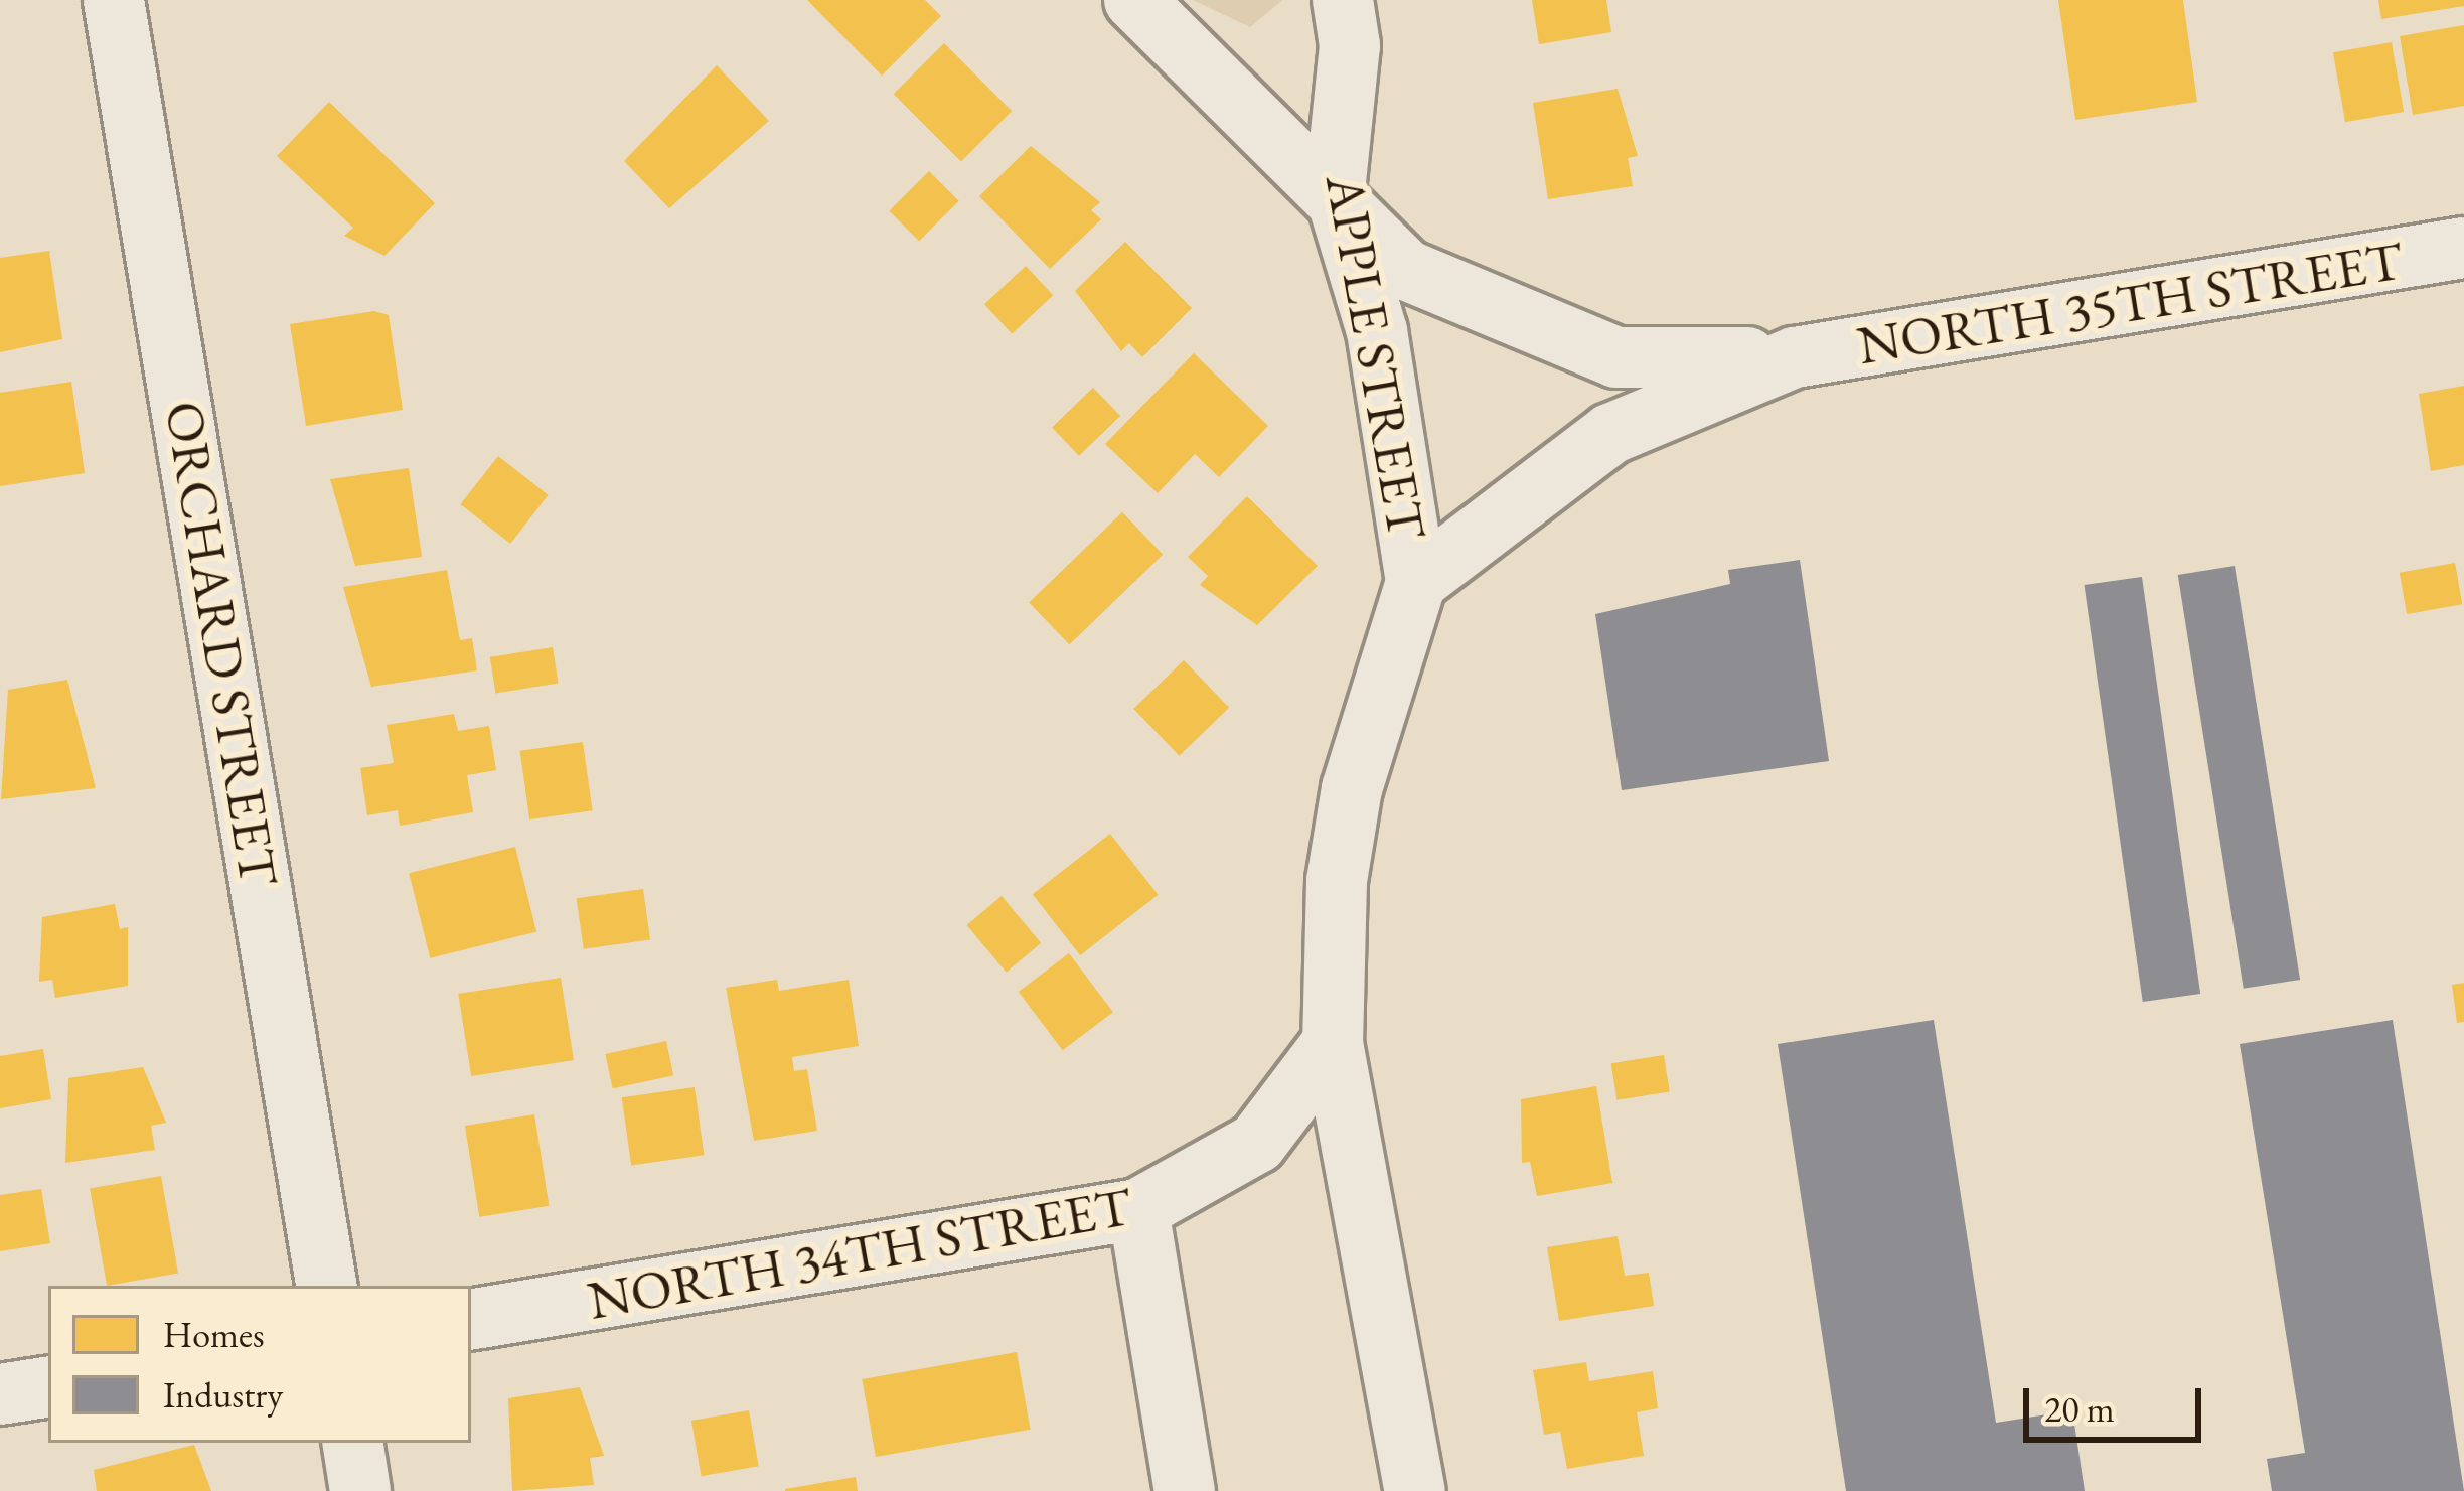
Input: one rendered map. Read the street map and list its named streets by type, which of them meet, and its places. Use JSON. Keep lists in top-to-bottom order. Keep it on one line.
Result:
{"streets":{"street":["NORTH 35TH STREET","APPLE STREET","ORCHARD STREET","NORTH 34TH STREET"]},"crossings":[["NORTH 35TH STREET","APPLE STREET"],["APPLE STREET","NORTH 34TH STREET"]],"legend":["Homes","Industry"],"scale_bar":"20 m"}
